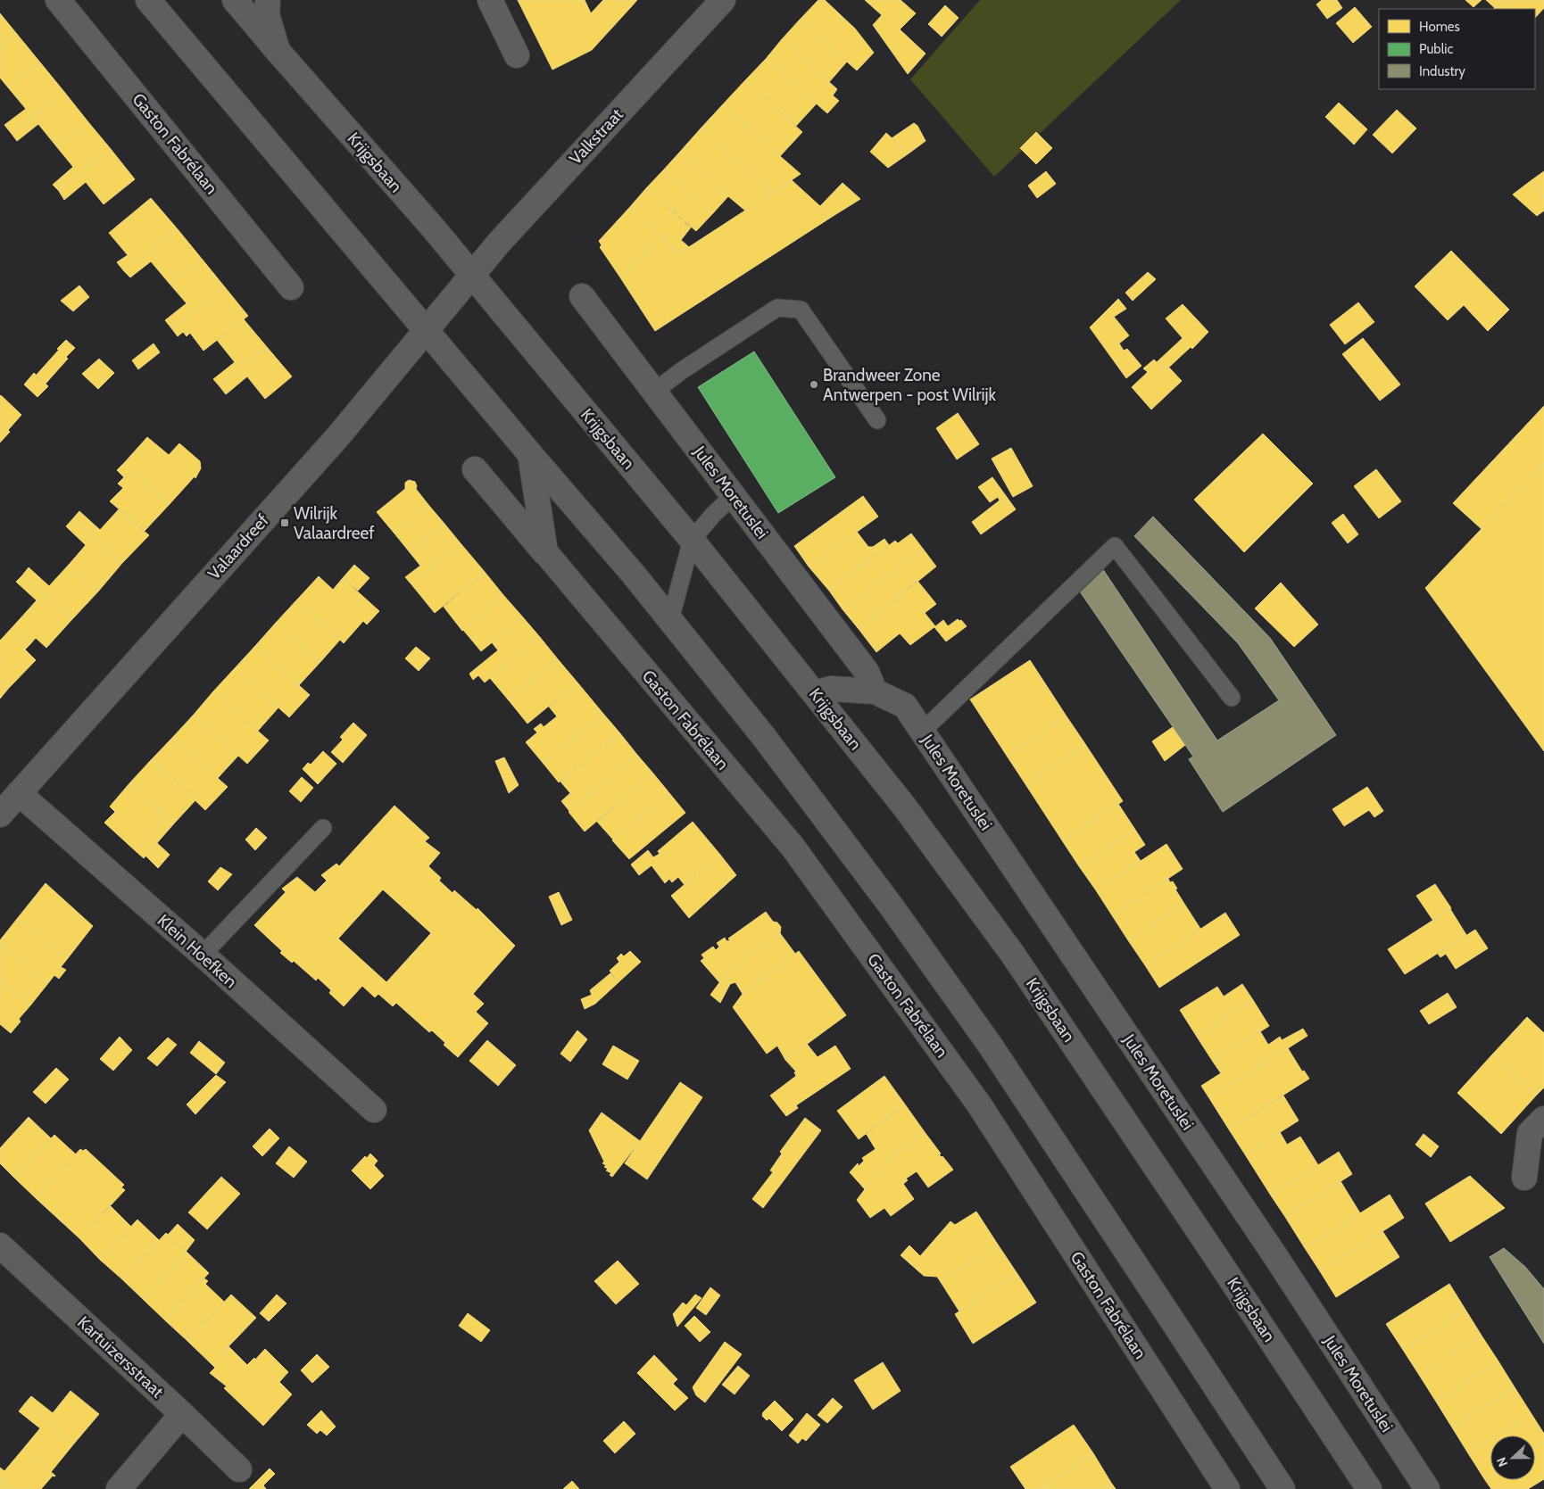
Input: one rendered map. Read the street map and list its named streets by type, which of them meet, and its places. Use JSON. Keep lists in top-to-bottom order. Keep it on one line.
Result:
{"streets":{"street":["Valkstraat","Gaston Fabrélaan","Krijgsbaan","Jules Moretuslei","Valaardreef","Klein Hoefken","Kartuizersstraat"]},"crossings":[["Valkstraat","Krijgsbaan"],["Valkstraat","Valaardreef"],["Krijgsbaan","Jules Moretuslei"],["Krijgsbaan","Valaardreef"],["Valaardreef","Klein Hoefken"]],"places":{"other":["Brandweer Zone Antwerpen - post Wilrijk"],"transit":["Wilrijk Valaardreef"]},"legend":["Homes","Public","Industry"],"north":"left"}
